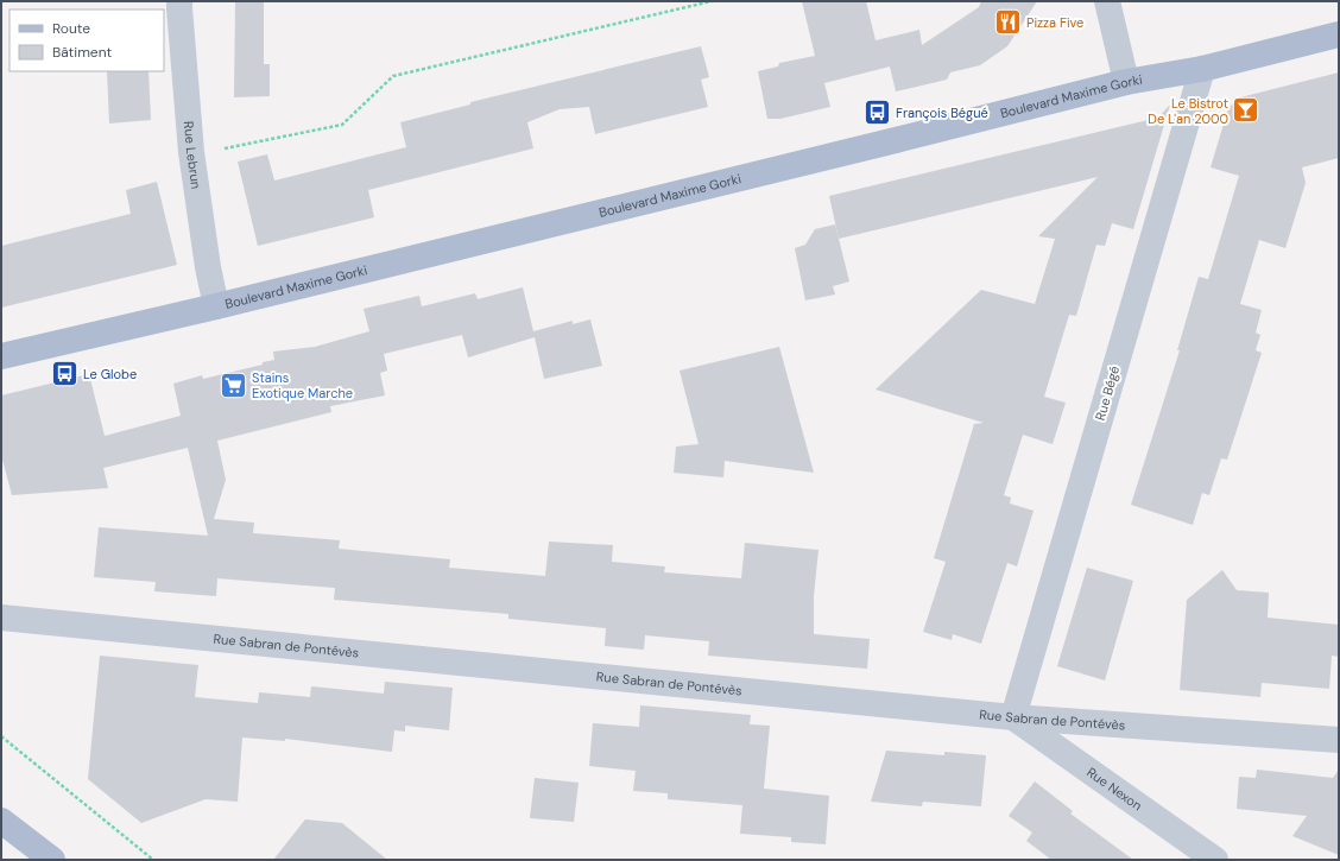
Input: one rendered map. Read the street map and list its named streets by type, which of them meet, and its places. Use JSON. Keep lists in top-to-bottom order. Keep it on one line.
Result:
{"streets":{"main road":["Boulevard Maxime Gorki"],"street":["Rue Lebrun","Rue Bégé","Rue Sabran de Pontévès","Rue Nexon"]},"crossings":[["Boulevard Maxime Gorki","Rue Lebrun"],["Boulevard Maxime Gorki","Rue Bégé"],["Rue Bégé","Rue Sabran de Pontévès"],["Rue Bégé","Rue Nexon"],["Rue Sabran de Pontévès","Rue Nexon"]],"places":{"restaurant":["Pizza Five"],"bar":["Le Bistrot De L'an 2000"],"bus stop":["François Bégué","Le Globe"],"supermarket":["Stains Exotique Marche"]},"legend":["Route","Bâtiment"]}
